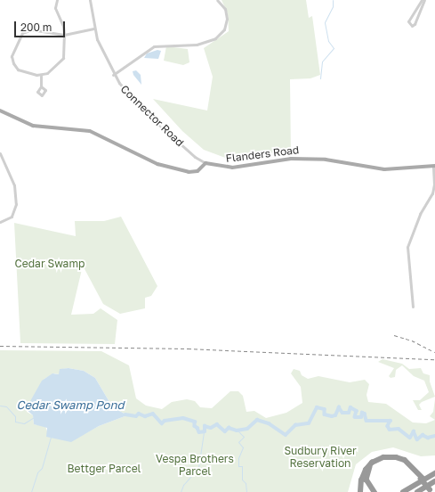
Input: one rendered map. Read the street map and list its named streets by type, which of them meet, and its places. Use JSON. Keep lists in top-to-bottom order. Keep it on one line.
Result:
{"streets":{"main road":["Flanders Road"],"street":["Connector Road"]},"crossings":[["Connector Road","Flanders Road"]],"water":["Cedar Swamp Pond"],"parks":["Cedar Swamp","Sudbury River Reservation","Vespa Brothers Parcel","Bettger Parcel"],"scale_bar":"200 m"}
